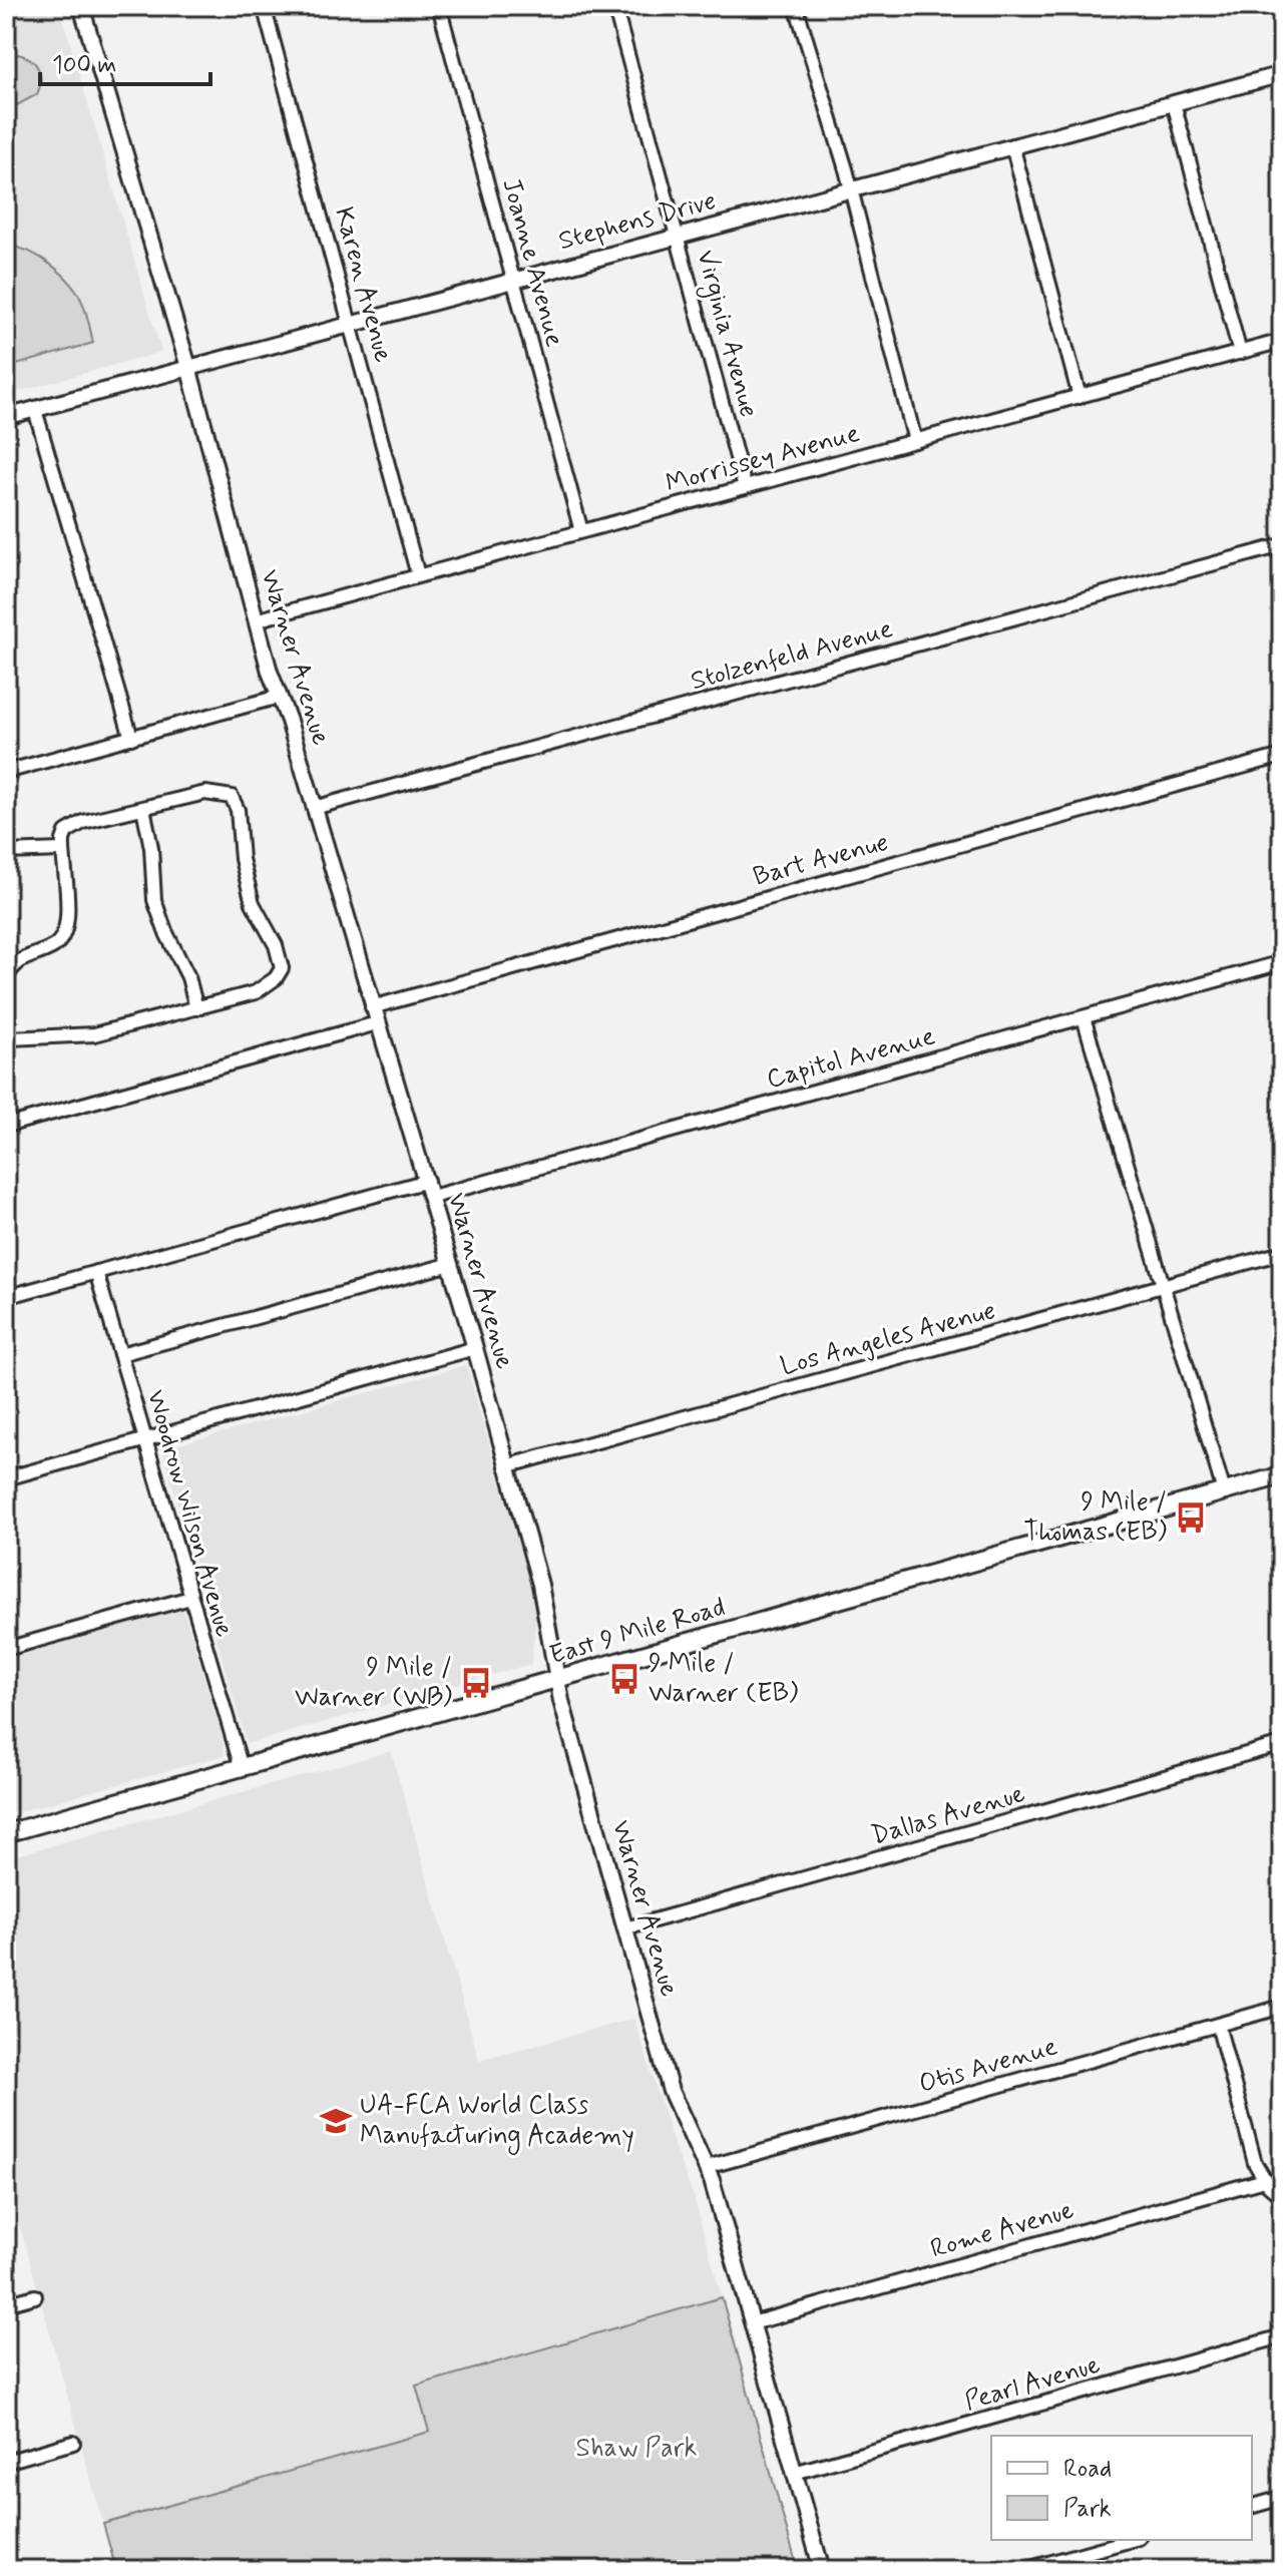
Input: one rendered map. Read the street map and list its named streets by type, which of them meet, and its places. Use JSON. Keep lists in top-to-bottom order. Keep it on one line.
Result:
{"streets":{"main road":["East 9 Mile Road"],"street":["Stephens Drive","Joanne Avenue","Karen Avenue","Virginia Avenue","Morrissey Avenue","Stolzenfeld Avenue","Warner Avenue","Bart Avenue","Capitol Avenue","Los Angeles Avenue","Woodrow Wilson Avenue","Dallas Avenue","Otis Avenue","Rome Avenue","Pearl Avenue"]},"crossings":[["Stephens Drive","Joanne Avenue"],["Stephens Drive","Karen Avenue"],["Stephens Drive","Virginia Avenue"],["Stephens Drive","Warner Avenue"],["Joanne Avenue","Morrissey Avenue"],["Karen Avenue","Morrissey Avenue"],["Virginia Avenue","Morrissey Avenue"],["Morrissey Avenue","Warner Avenue"],["Stolzenfeld Avenue","Warner Avenue"],["Warner Avenue","Bart Avenue"],["Warner Avenue","Capitol Avenue"],["Warner Avenue","Los Angeles Avenue"],["Warner Avenue","East 9 Mile Road"],["Warner Avenue","Dallas Avenue"],["Warner Avenue","Otis Avenue"],["Warner Avenue","Rome Avenue"],["Warner Avenue","Pearl Avenue"],["Woodrow Wilson Avenue","East 9 Mile Road"]],"parks":["Shaw Park"],"places":{"bus stop":["9 Mile / Thomas (EB)","9 Mile / Warner (EB)","9 Mile / Warner (WB)"],"school or university":["UA-FCA World Class Manufacturing Academy"]},"legend":["Road","Park"],"scale_bar":"100 m"}
